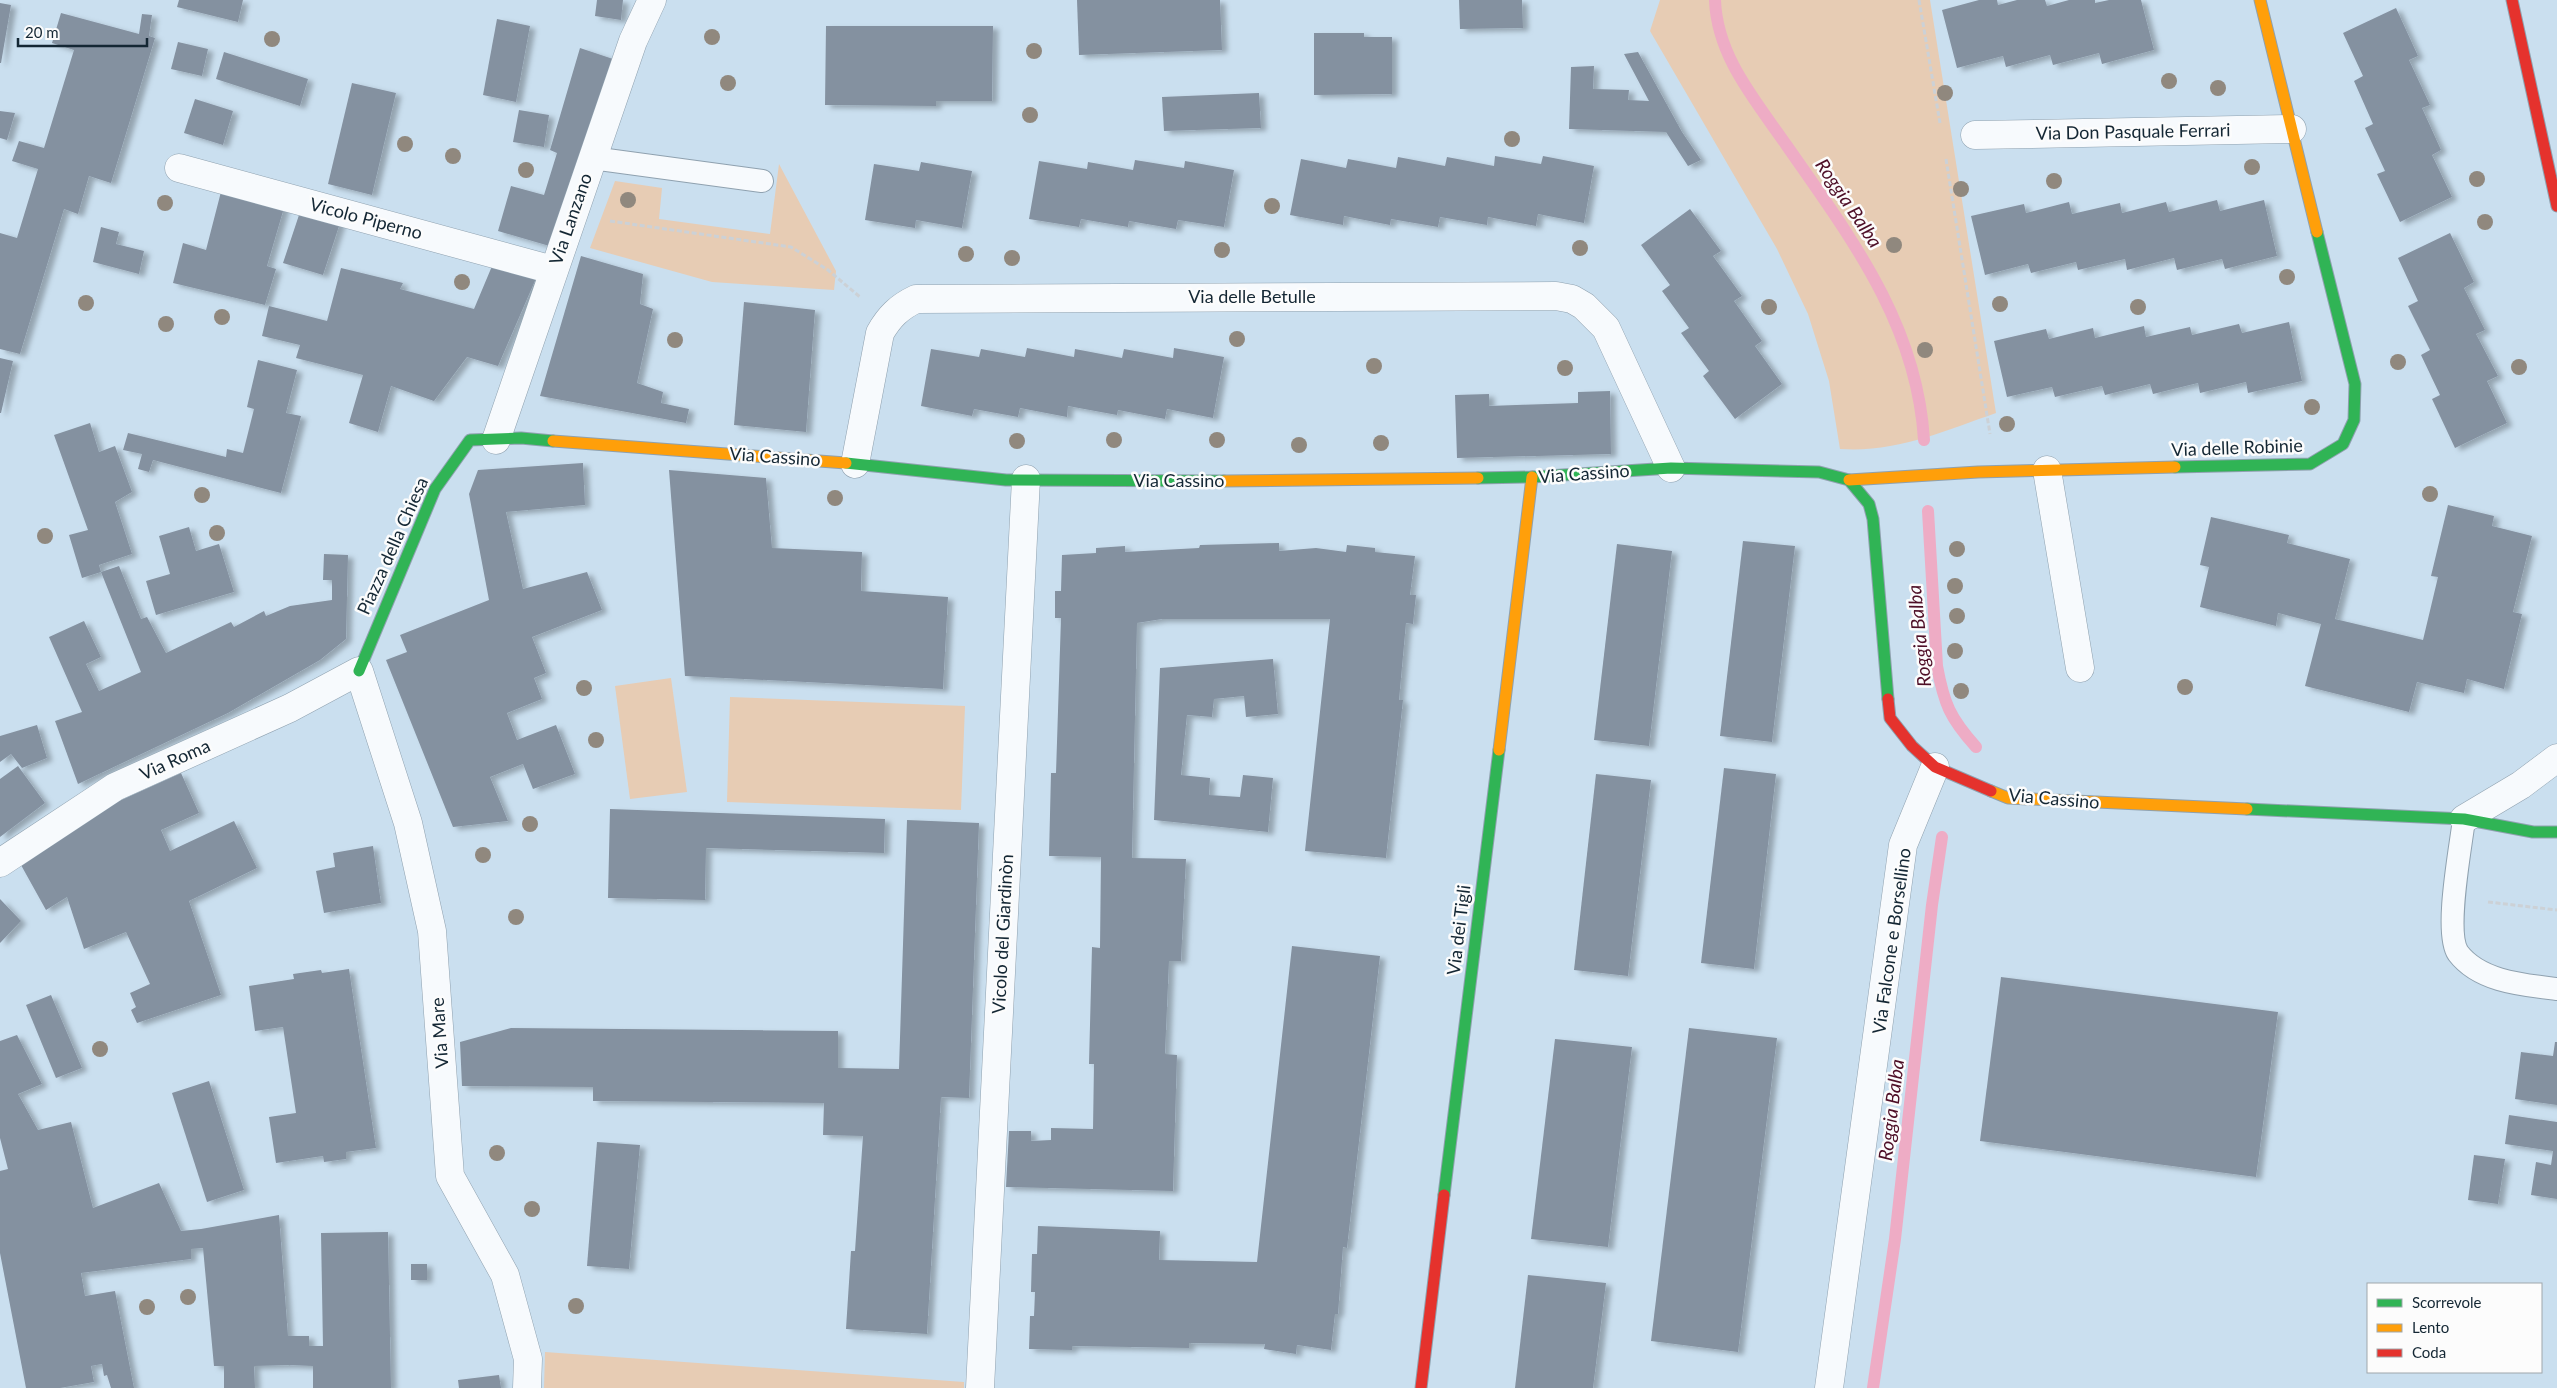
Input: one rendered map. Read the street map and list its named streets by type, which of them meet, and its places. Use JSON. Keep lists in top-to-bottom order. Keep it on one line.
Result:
{"streets":{"street":["Via Don Pasquale Ferrari","Vicolo Piperno","Via Lanzano","Via delle Betulle","Via delle Robinie","Via Cassino","Piazza della Chiesa","Via Roma","Via dei Tigli","Vicolo del Giardinòn","Via Falcone e Borsellino","Via Mare"]},"crossings":[["Via Don Pasquale Ferrari","Via delle Robinie"],["Vicolo Piperno","Via Lanzano"],["Via Lanzano","Via Cassino"],["Via Lanzano","Piazza della Chiesa"],["Via delle Betulle","Via Cassino"],["Via delle Robinie","Via Cassino"],["Via Cassino","Piazza della Chiesa"],["Via Cassino","Via dei Tigli"],["Via Cassino","Vicolo del Giardinòn"],["Via Cassino","Via Falcone e Borsellino"],["Piazza della Chiesa","Via Roma"],["Piazza della Chiesa","Via Mare"],["Via Roma","Via Mare"]],"water":["Roggia Balba"],"legend":["Scorrevole","Lento","Coda"],"scale_bar":"20 m"}
